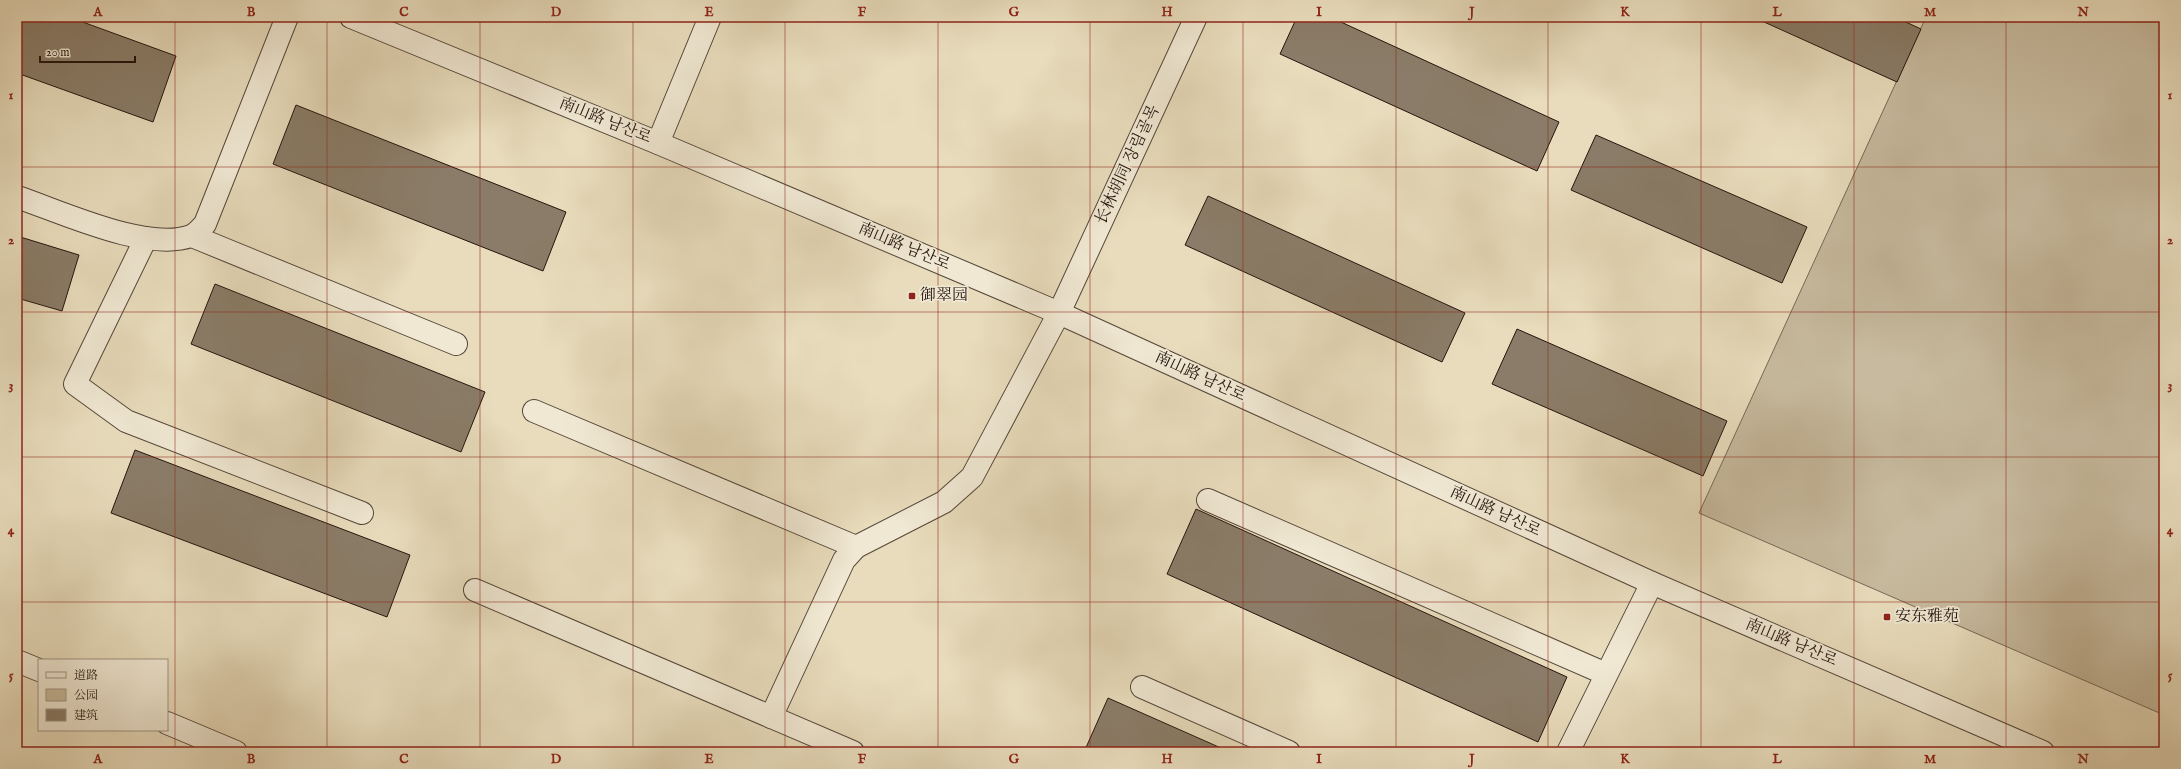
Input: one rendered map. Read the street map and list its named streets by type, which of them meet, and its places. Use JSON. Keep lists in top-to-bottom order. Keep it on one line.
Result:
{"streets":{"street":["南山路 남산로","长林胡同 장림골목"]},"crossings":[["南山路 남산로","长林胡同 장림골목"]],"places":{"transit":["御翠园","安东雅苑"]},"legend":["道路","公园","建筑"],"scale_bar":"20 m","grid":{"columns":["A","B","C","D","E","F","G","H","I","J","K","L","M","N"],"rows":["1","2","3","4","5"]}}
